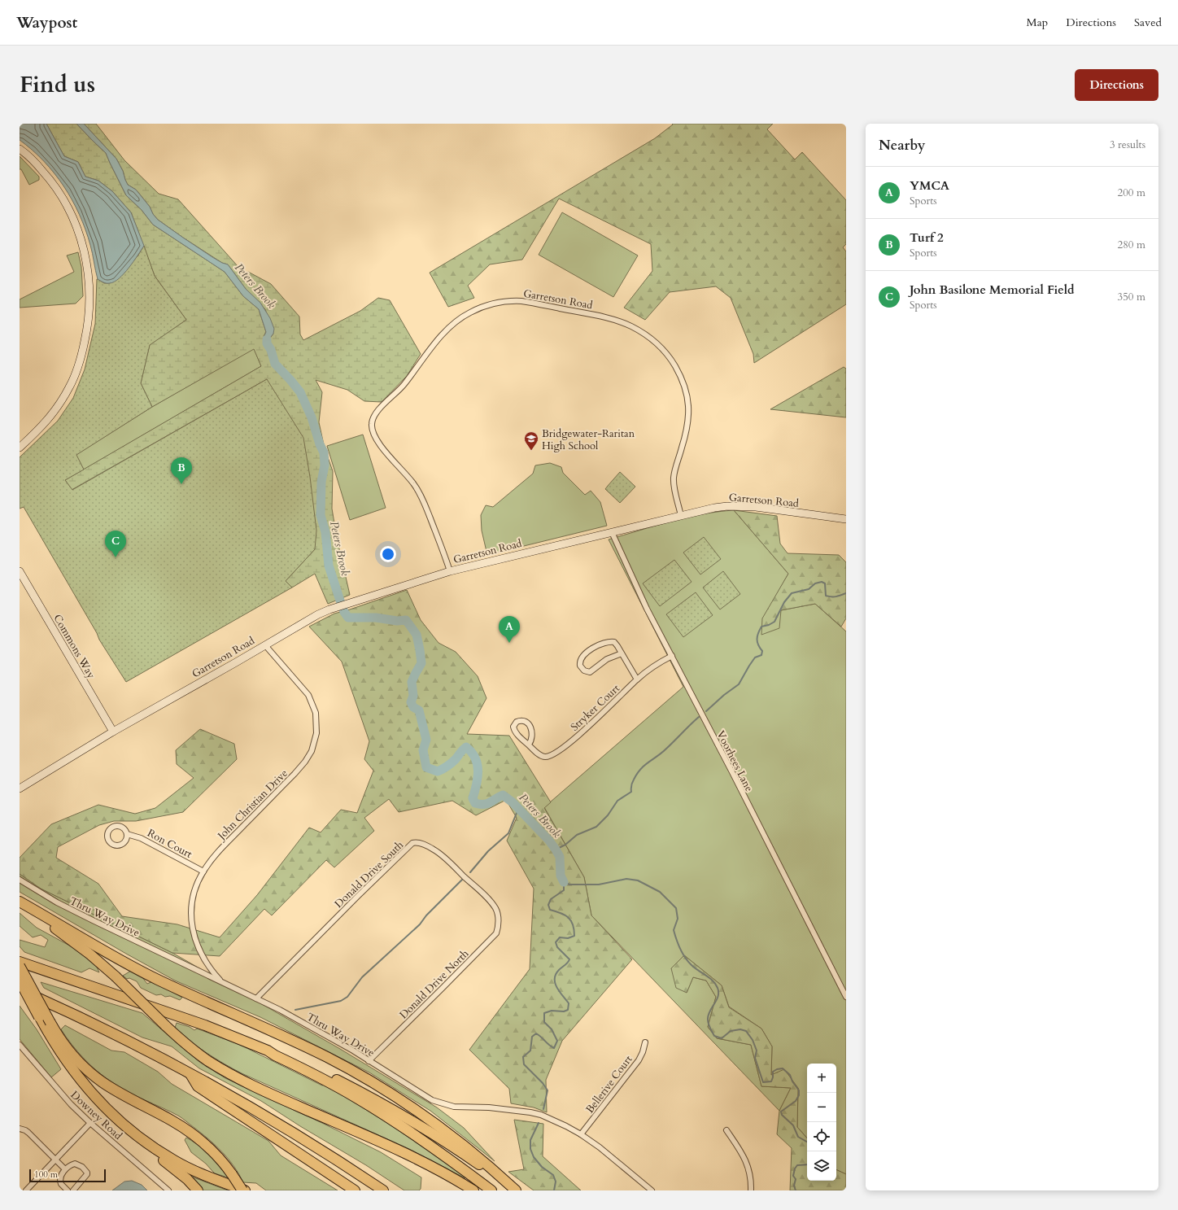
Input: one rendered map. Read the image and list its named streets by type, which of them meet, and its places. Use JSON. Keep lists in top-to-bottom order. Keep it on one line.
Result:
{"streets":{"street":["Garretson Road","Commons Way","Stryker Court","Voorhees Lane","John Christian Drive","Ron Court","Donald Drive South","Thru Way Drive","Donald Drive North","Bellerive Court","Downey Road"]},"crossings":[["Garretson Road","Commons Way"],["Garretson Road","Voorhees Lane"],["Garretson Road","John Christian Drive"],["Stryker Court","Voorhees Lane"],["John Christian Drive","Ron Court"],["John Christian Drive","Thru Way Drive"],["Donald Drive South","Thru Way Drive"],["Donald Drive South","Donald Drive North"],["Thru Way Drive","Donald Drive North"],["Thru Way Drive","Bellerive Court"]],"water":["Peters Brook"],"places":{"school or university":["Bridgewater-Raritan High School"]},"scale_bar":"100 m","page":{"header":"Waypost","nav":["Map","Directions","Saved"],"title":"Find us","buttons":"Directions","heading":["Nearby","3 results"],"list":[{"mark":"A","name":"YMCA","note":"Sports","value":"200 m"},{"mark":"B","name":"Turf 2","note":"Sports","value":"280 m"},{"mark":"C","name":"John Basilone Memorial Field","note":"Sports","value":"350 m"}],"pins":["B","C","A"],"map_buttons":["+","−"],"scale":"100 m"}}
